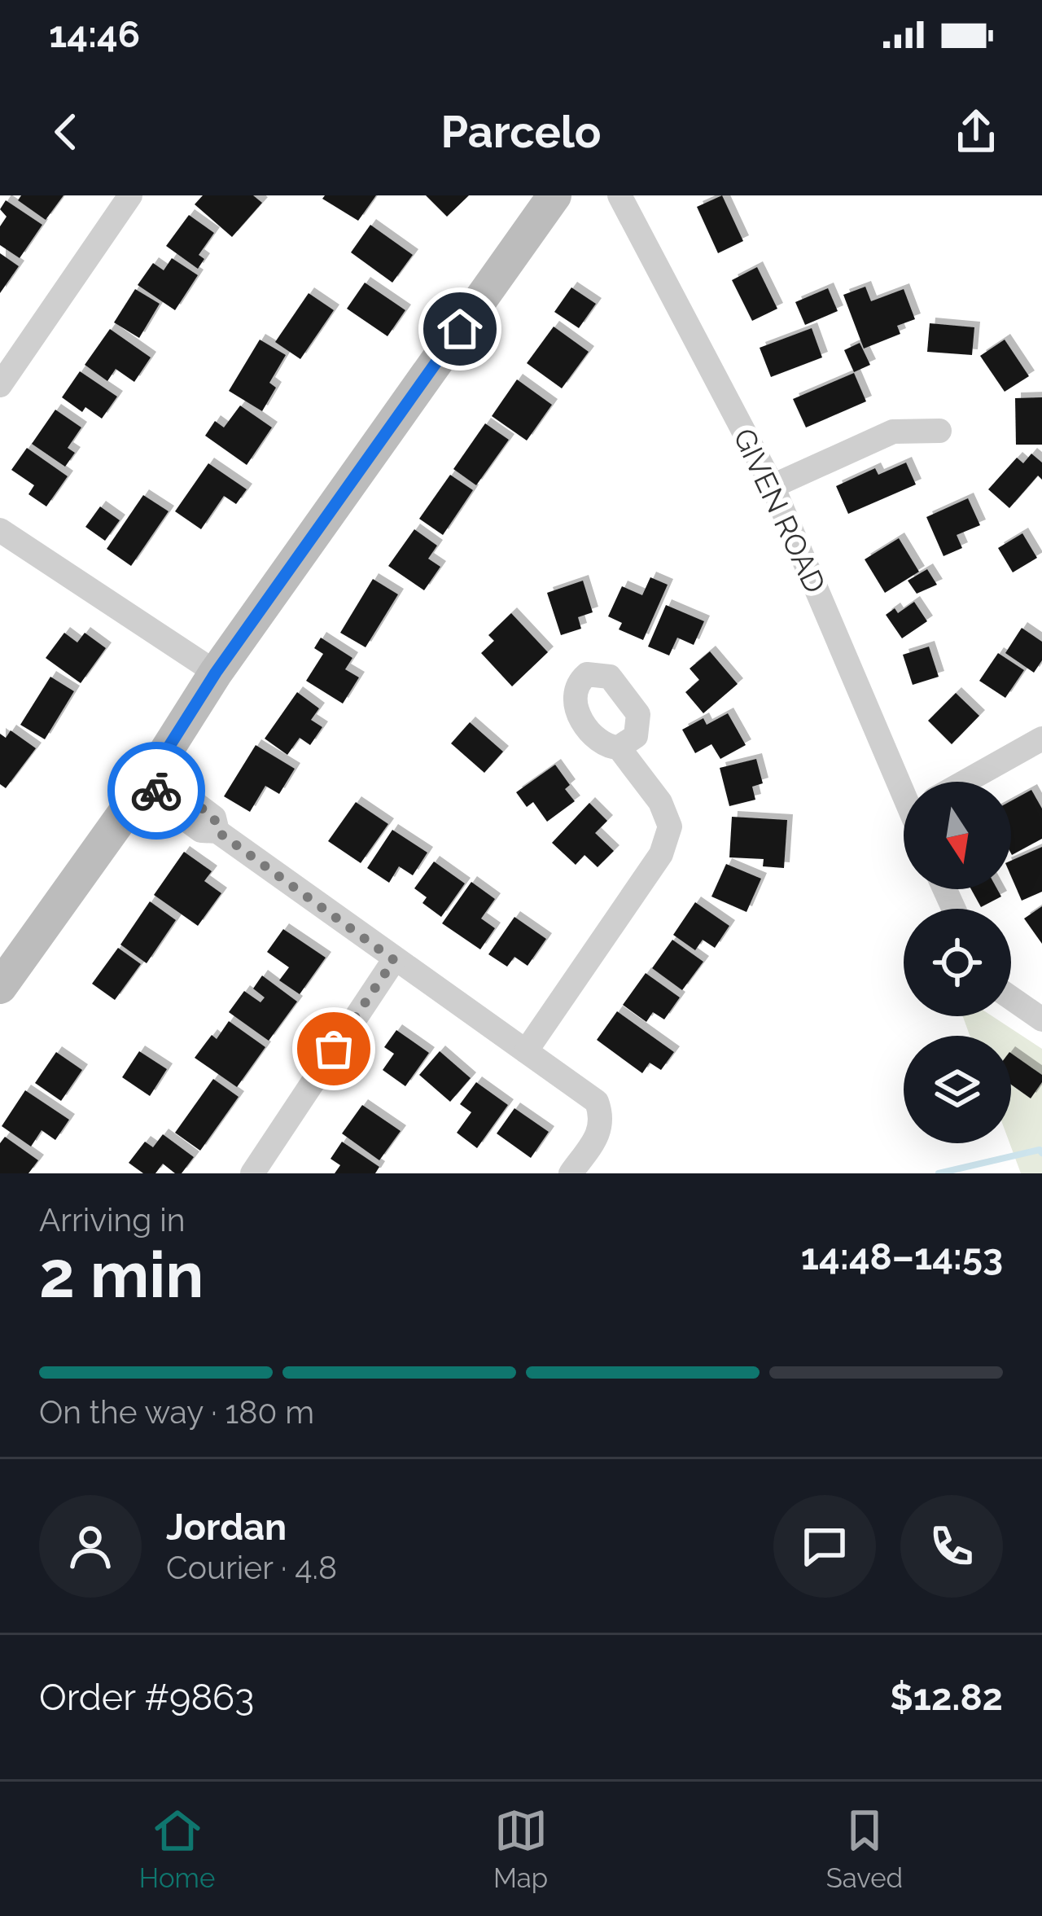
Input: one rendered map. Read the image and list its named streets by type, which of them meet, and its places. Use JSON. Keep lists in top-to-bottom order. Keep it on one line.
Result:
{"streets":{"street":["GIVEN ROAD"]},"north":"bottom","page":{"status":"14:46","header":"Parcelo","heading":["2 min","Arriving in","14:48–14:53"],"panel":["Jordan","Courier · 4.8","Order #9863","$12.82"],"bar":"On the way · 180 m","tabs":["Home","Map","Saved"]}}
